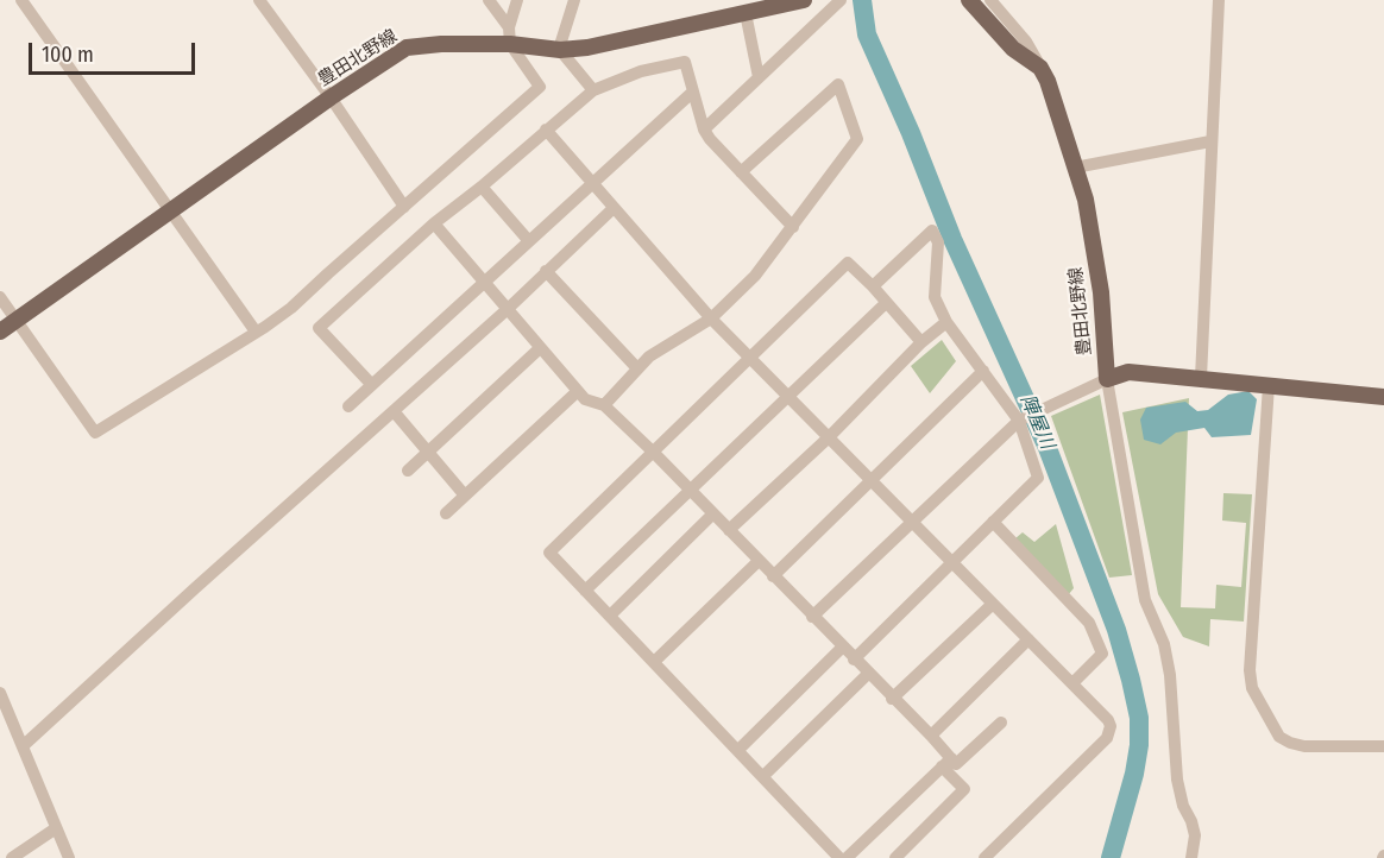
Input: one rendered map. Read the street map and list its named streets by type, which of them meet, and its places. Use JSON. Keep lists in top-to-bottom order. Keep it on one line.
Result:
{"streets":{"main road":["豊田北野線"]},"water":["陣屋川"],"scale_bar":"100 m"}
